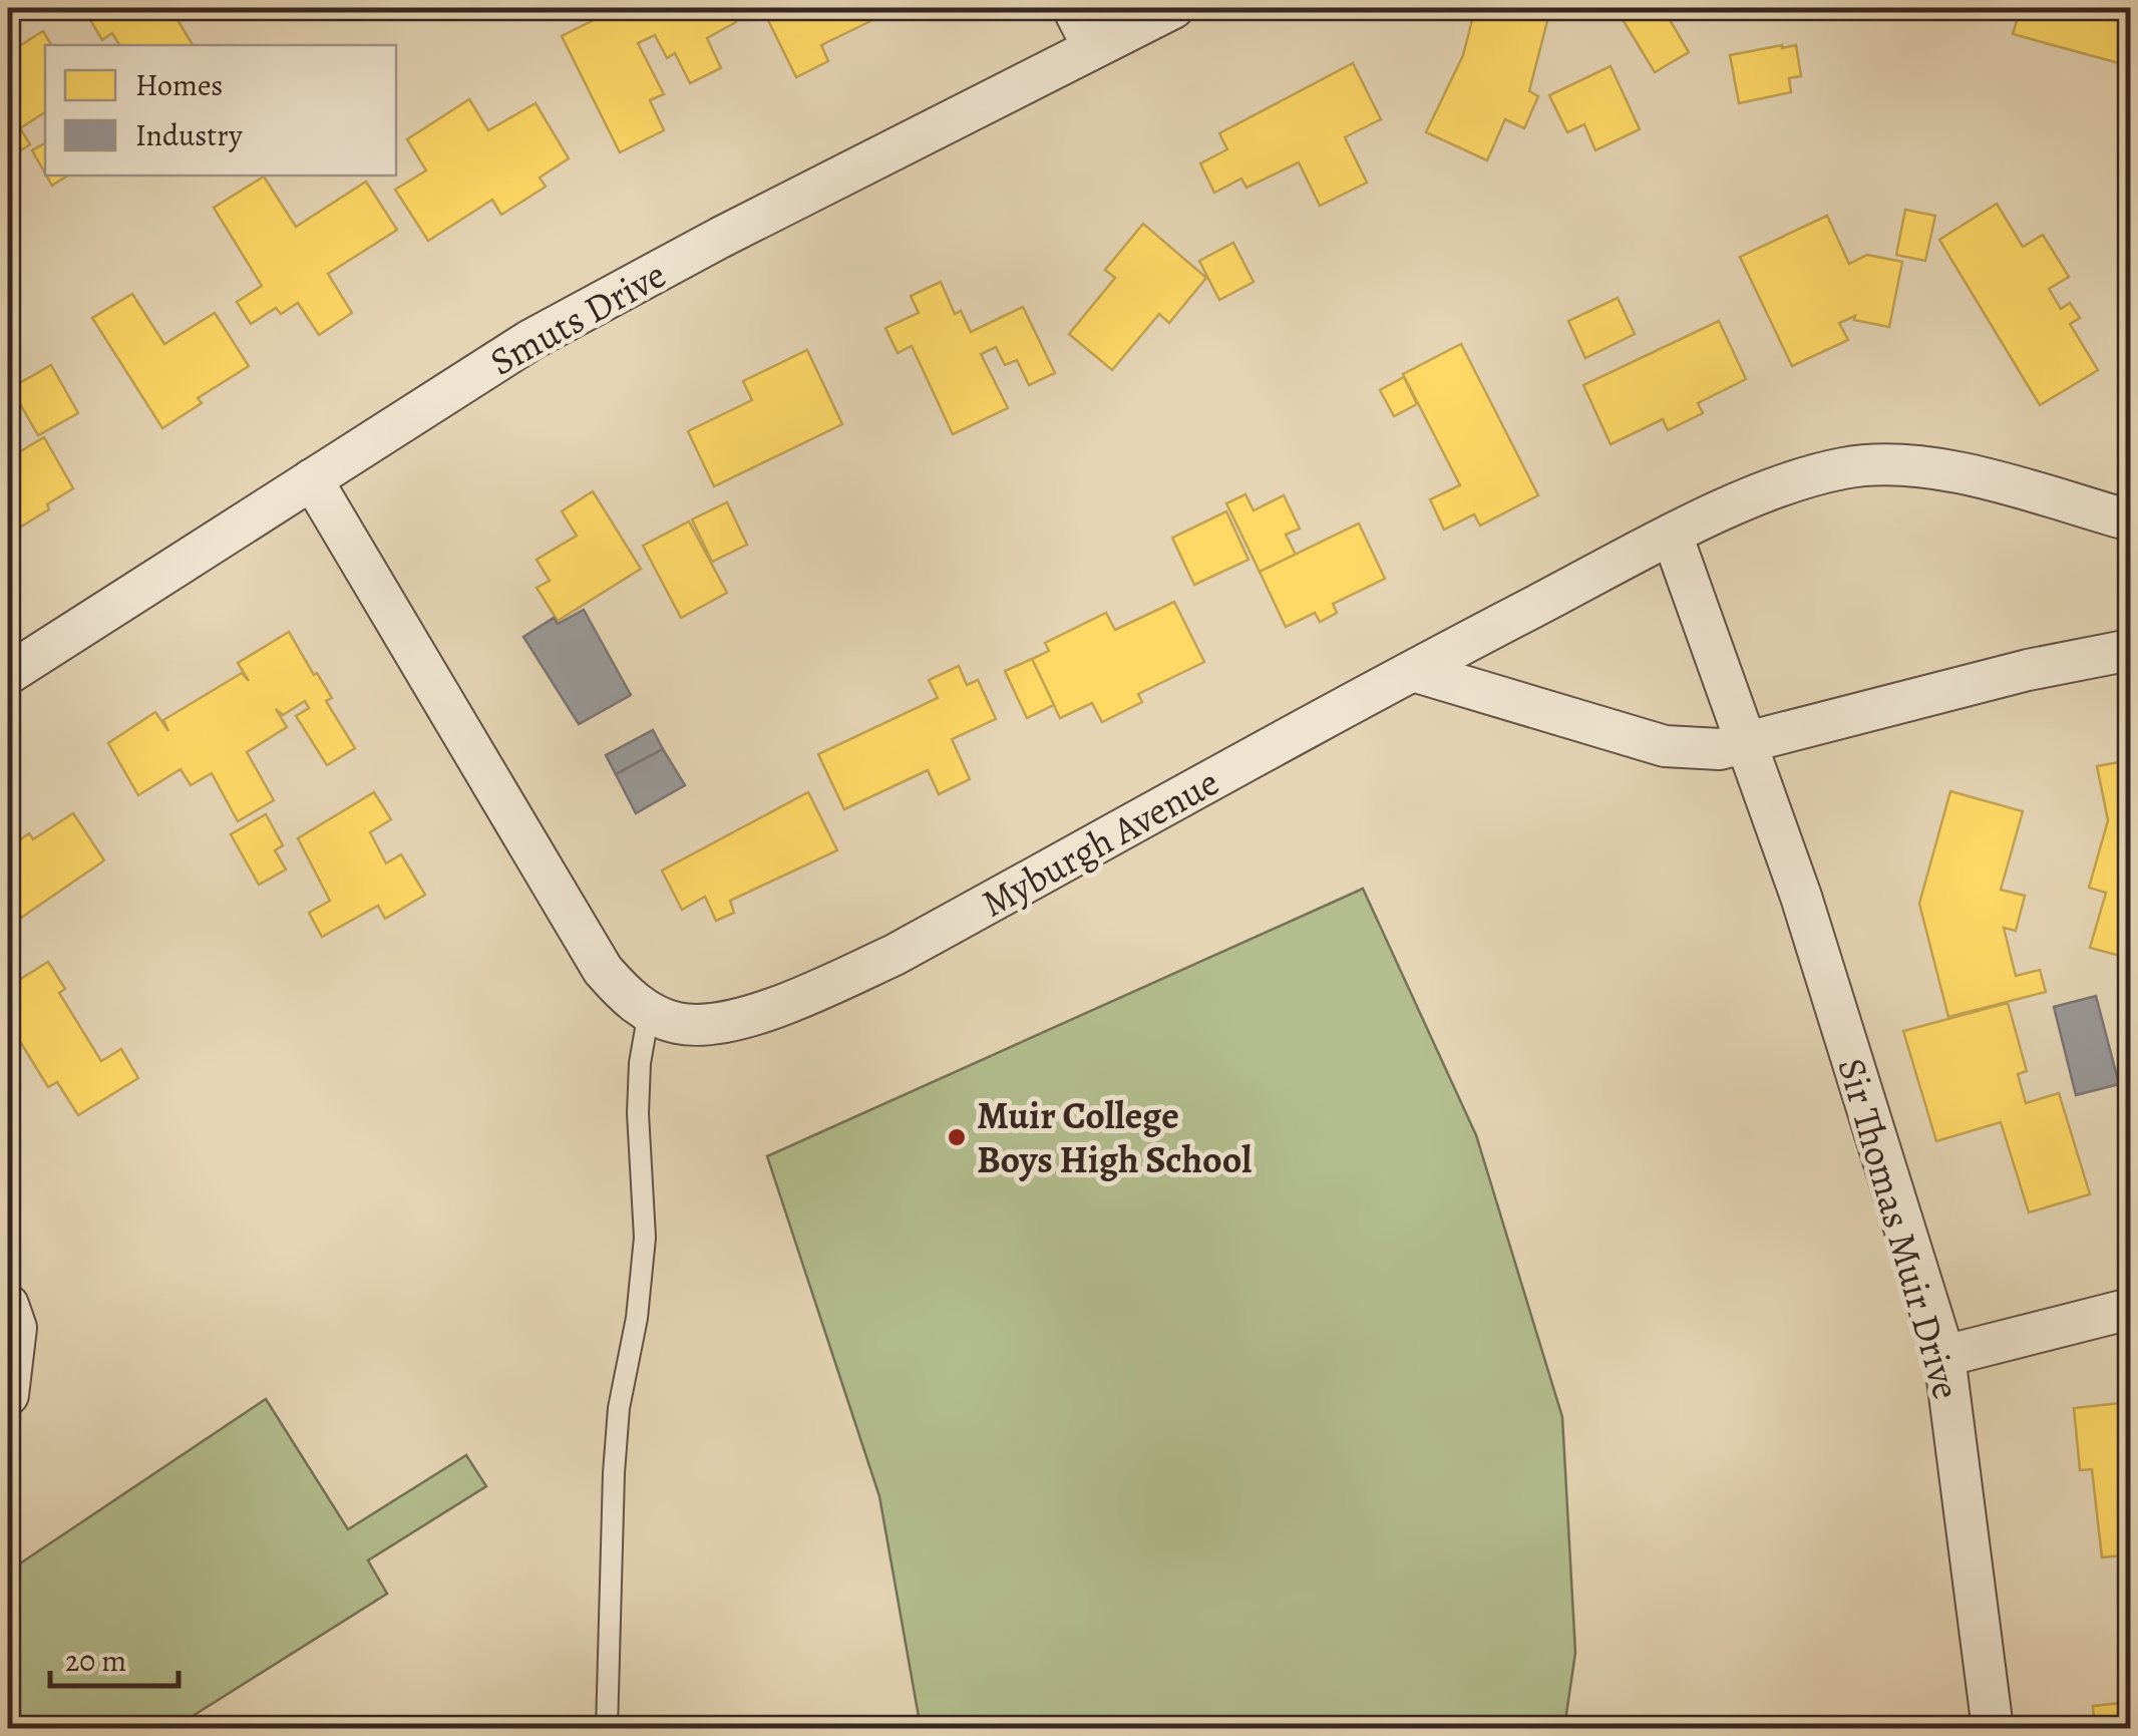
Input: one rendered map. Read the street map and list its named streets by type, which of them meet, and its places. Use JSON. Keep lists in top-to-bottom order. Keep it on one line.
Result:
{"streets":{"street":["Smuts Drive","Myburgh Avenue","Sir Thomas Muir Drive"]},"crossings":[["Smuts Drive","Myburgh Avenue"],["Myburgh Avenue","Sir Thomas Muir Drive"]],"places":["Muir College Boys High School"],"legend":["Homes","Industry"],"scale_bar":"20 m"}
